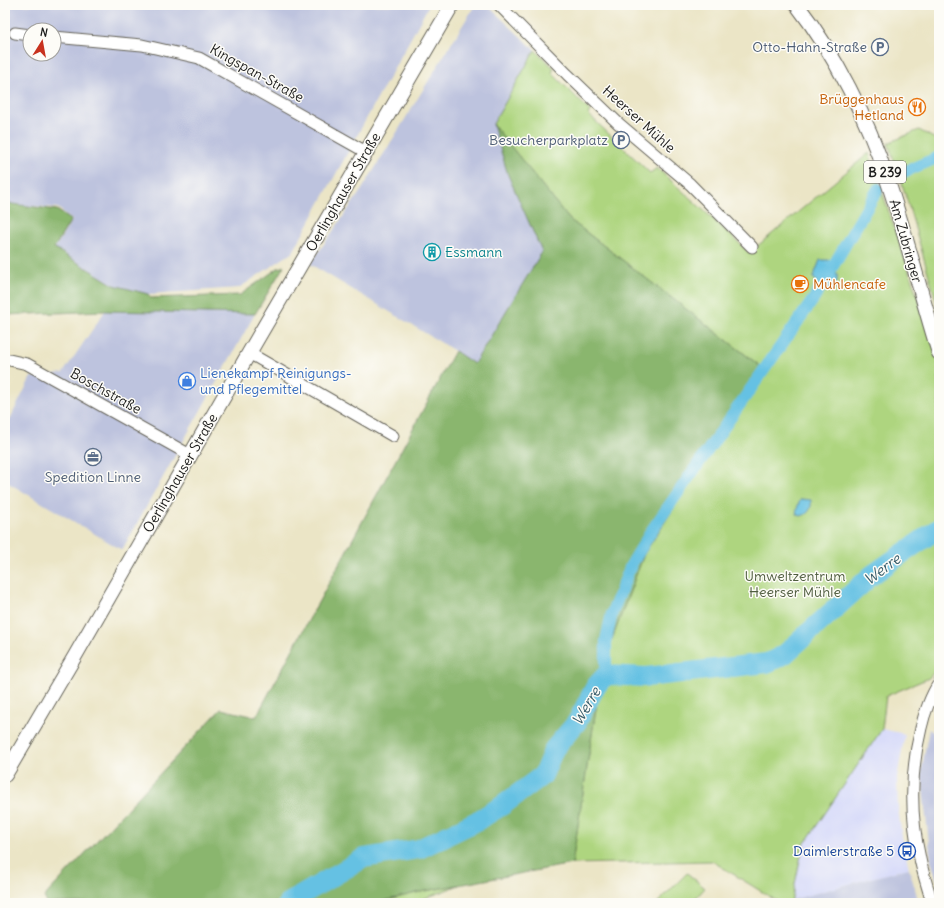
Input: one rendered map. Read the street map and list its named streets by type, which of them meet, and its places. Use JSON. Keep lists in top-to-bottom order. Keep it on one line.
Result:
{"streets":{"main road":["B 239","Oerlinghauser Straße","Am Zubringer"],"street":["Kingspan-Straße","Heerser Mühle","Boschstraße"]},"crossings":[["Kingspan-Straße","Oerlinghauser Straße"],["Oerlinghauser Straße","Boschstraße"]],"water":["Werre"],"parks":["Umweltzentrum Heerser Mühle"],"places":{"parking":["Otto-Hahn-Straße","Besucherparkplatz"],"restaurant":["Brüggenhaus Hetland"],"building":["Essmann"],"cafe":["Mühlencafe"],"shop":["Lienekampf Reinigungs- und Pflegemittel"],"office":["Spedition Linne"],"bus stop":["Daimlerstraße 5"]},"north":"top"}
